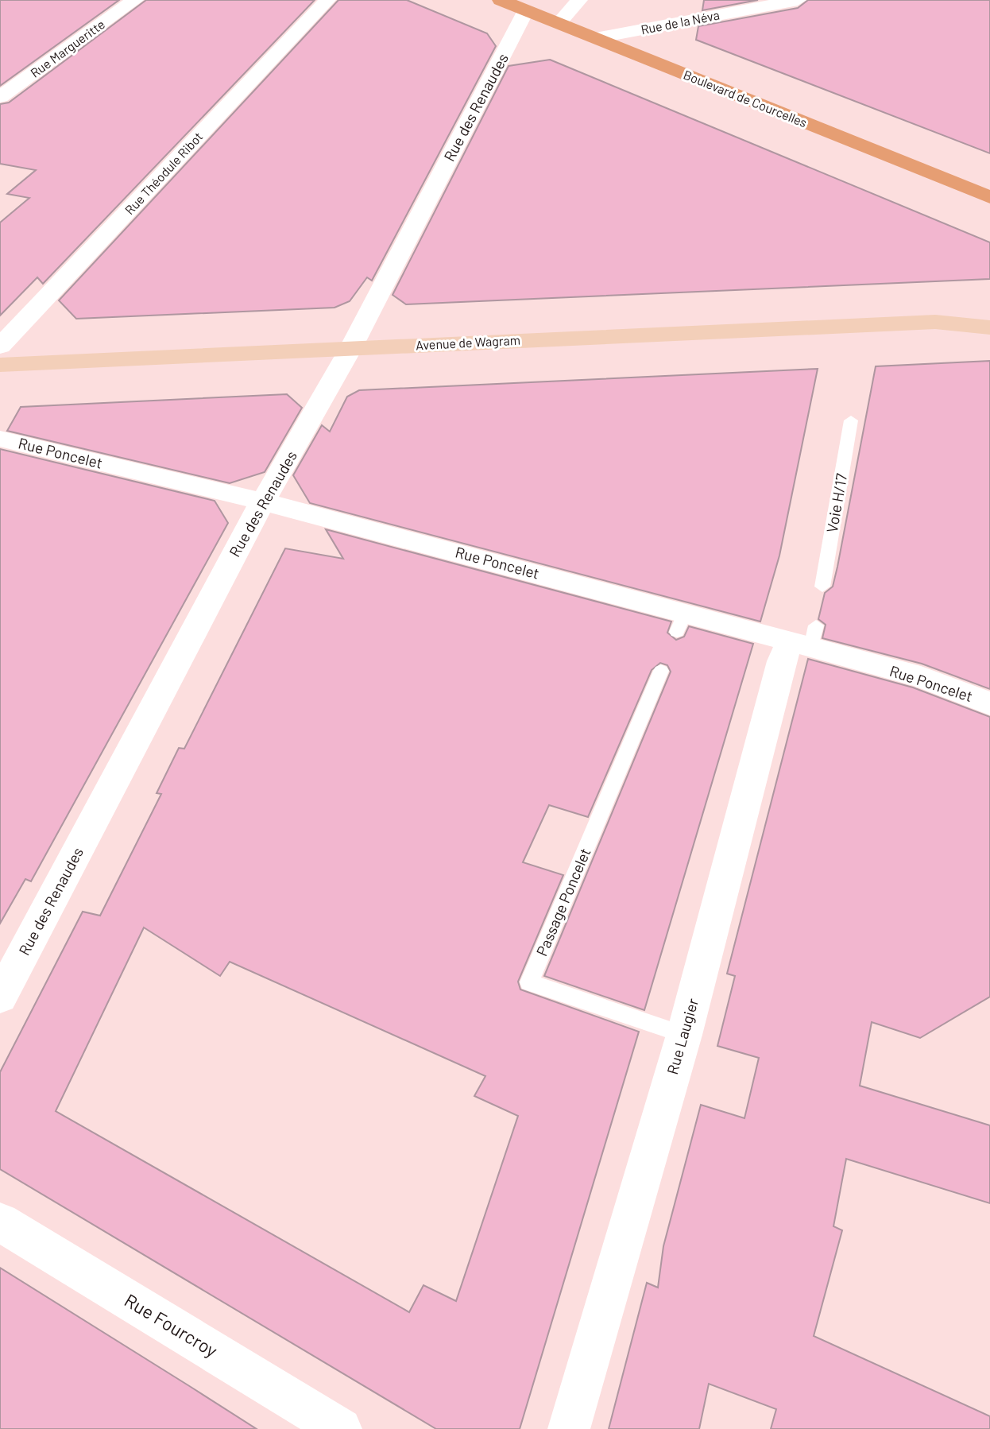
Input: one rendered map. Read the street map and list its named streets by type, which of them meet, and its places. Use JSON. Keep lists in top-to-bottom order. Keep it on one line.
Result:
{"streets":{"main road":["Boulevard de Courcelles","Avenue de Wagram"],"street":["Rue de la Néva","Rue Margueritte","Rue des Renaudes","Rue Théodule Ribot","Rue Poncelet","Rue Laugier","Rue Fourcroy"],"lane":["Voie H/17","Passage Poncelet"]},"crossings":[["Rue de la Néva","Boulevard de Courcelles"],["Boulevard de Courcelles","Rue des Renaudes"],["Rue des Renaudes","Avenue de Wagram"],["Rue des Renaudes","Rue Poncelet"],["Rue Poncelet","Rue Laugier"],["Passage Poncelet","Rue Laugier"]]}
